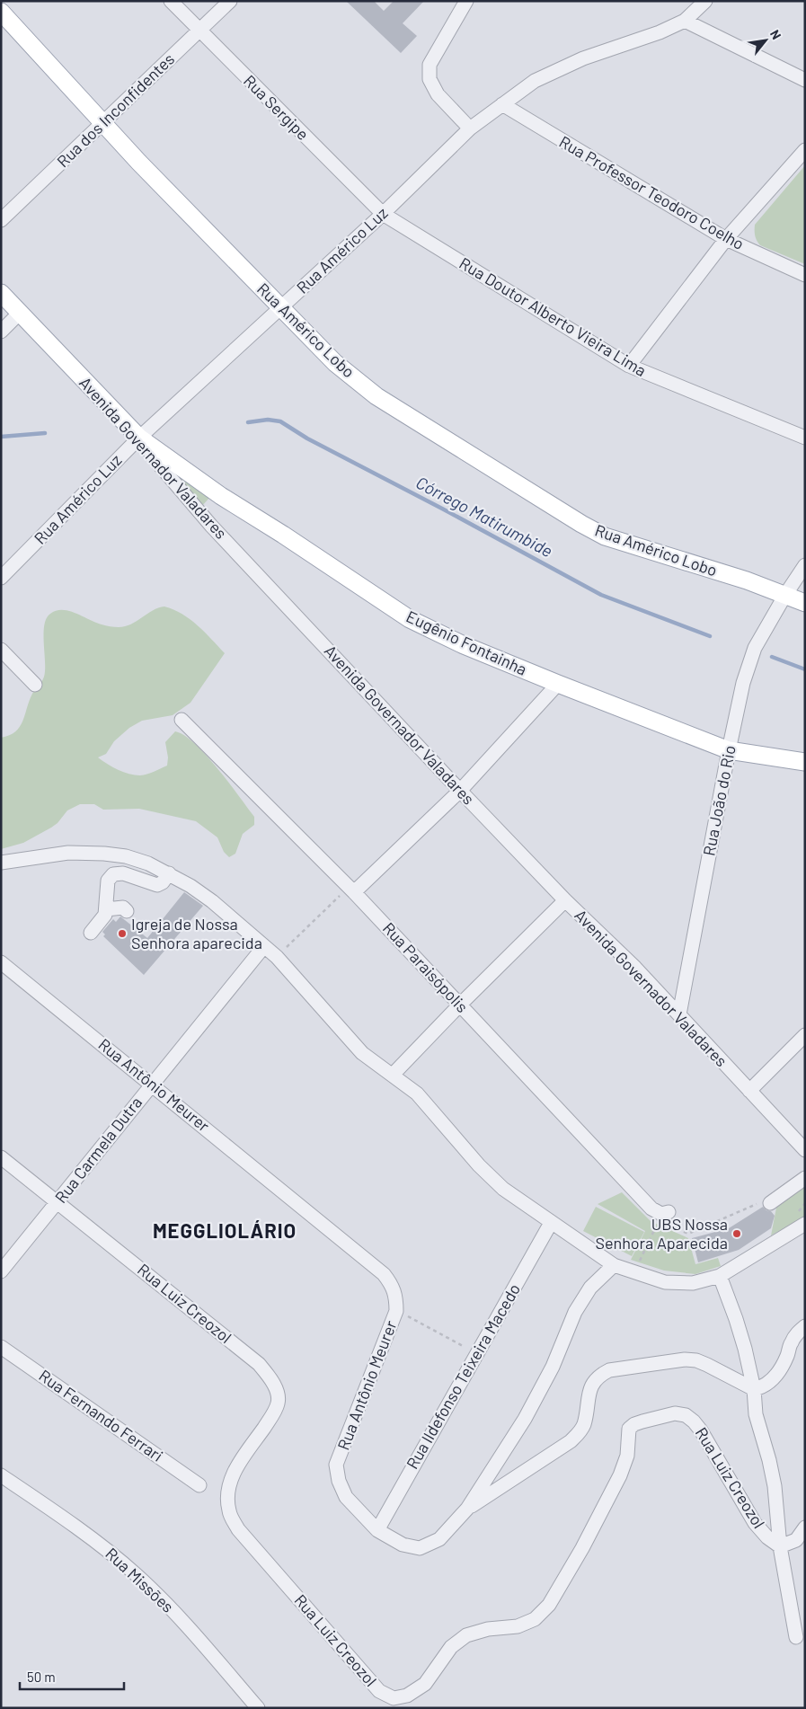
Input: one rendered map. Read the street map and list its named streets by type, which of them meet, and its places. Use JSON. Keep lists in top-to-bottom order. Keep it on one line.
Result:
{"streets":{"main road":["Rua Américo Lobo","Avenida Governador Valadares","Eugênio Fontainha"],"street":["Rua Sergipe","Rua dos Inconfidentes","Rua Professor Teodoro Coelho","Rua Américo Luz","Rua Doutor Alberto Vieira Lima","Rua João do Rio","Rua Paraisópolis","Rua Antônio Meurer","Rua Carmela Dutra","Rua Luiz Creozol","Rua Ildefonso Teixeira Macedo","Rua Fernando Ferrari","Rua Missões"]},"crossings":[["Rua Sergipe","Rua dos Inconfidentes"],["Rua Sergipe","Rua Américo Luz"],["Rua Sergipe","Rua Doutor Alberto Vieira Lima"],["Rua dos Inconfidentes","Rua Américo Lobo"],["Rua Professor Teodoro Coelho","Rua Américo Luz"],["Rua Américo Luz","Rua Doutor Alberto Vieira Lima"],["Rua Américo Luz","Rua Américo Lobo"],["Rua Américo Luz","Avenida Governador Valadares"],["Rua Américo Luz","Eugênio Fontainha"],["Rua Américo Lobo","Rua João do Rio"],["Avenida Governador Valadares","Eugênio Fontainha"],["Avenida Governador Valadares","Rua João do Rio"],["Eugênio Fontainha","Rua João do Rio"],["Rua Antônio Meurer","Rua Carmela Dutra"],["Rua Antônio Meurer","Rua Ildefonso Teixeira Macedo"],["Rua Carmela Dutra","Rua Luiz Creozol"]],"districts":["MEGGLIOLÁRIO"],"water":["Córrego Matirumbide"],"places":["Igreja de Nossa Senhora aparecida","UBS Nossa Senhora Aparecida"],"scale_bar":"50 m","north":"top right"}
